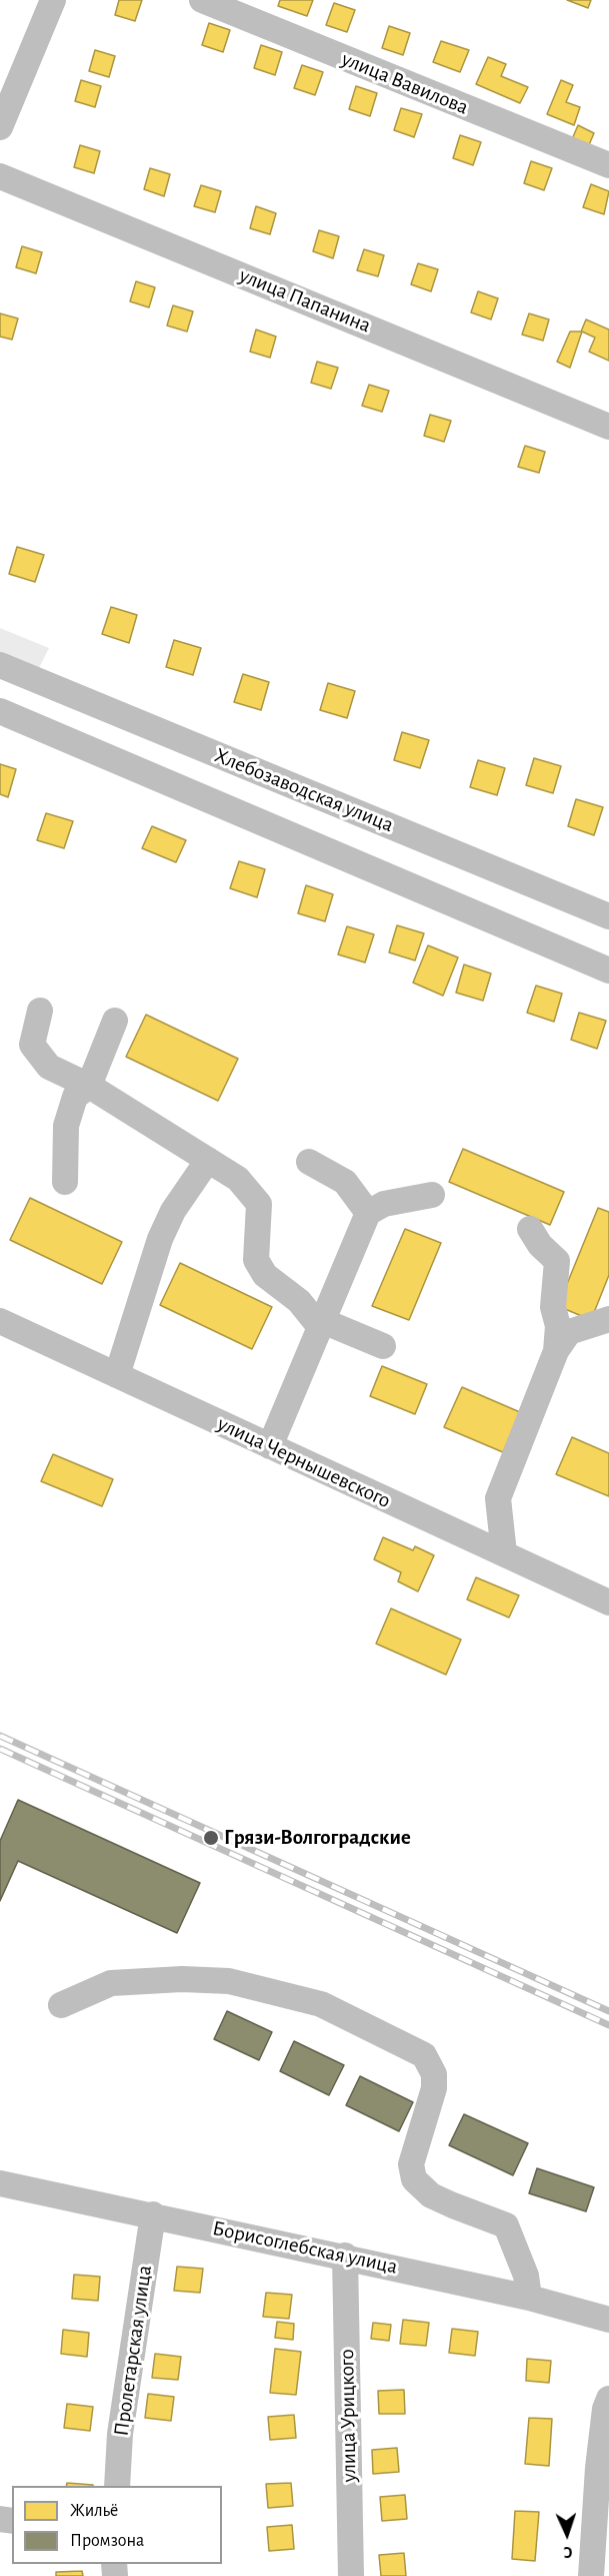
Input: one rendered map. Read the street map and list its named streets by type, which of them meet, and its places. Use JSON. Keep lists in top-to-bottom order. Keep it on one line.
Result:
{"streets":{"street":["улица Вавилова","улица Папанина","Хлебозаводская улица","улица Чернышевского","Борисоглебская улица","Пролетарская улица","улица Урицкого"]},"crossings":[["Борисоглебская улица","Пролетарская улица"],["Борисоглебская улица","улица Урицкого"]],"places":["Грязи-Волгоградские"],"legend":["Жильё","Промзона"],"north":"bottom"}
